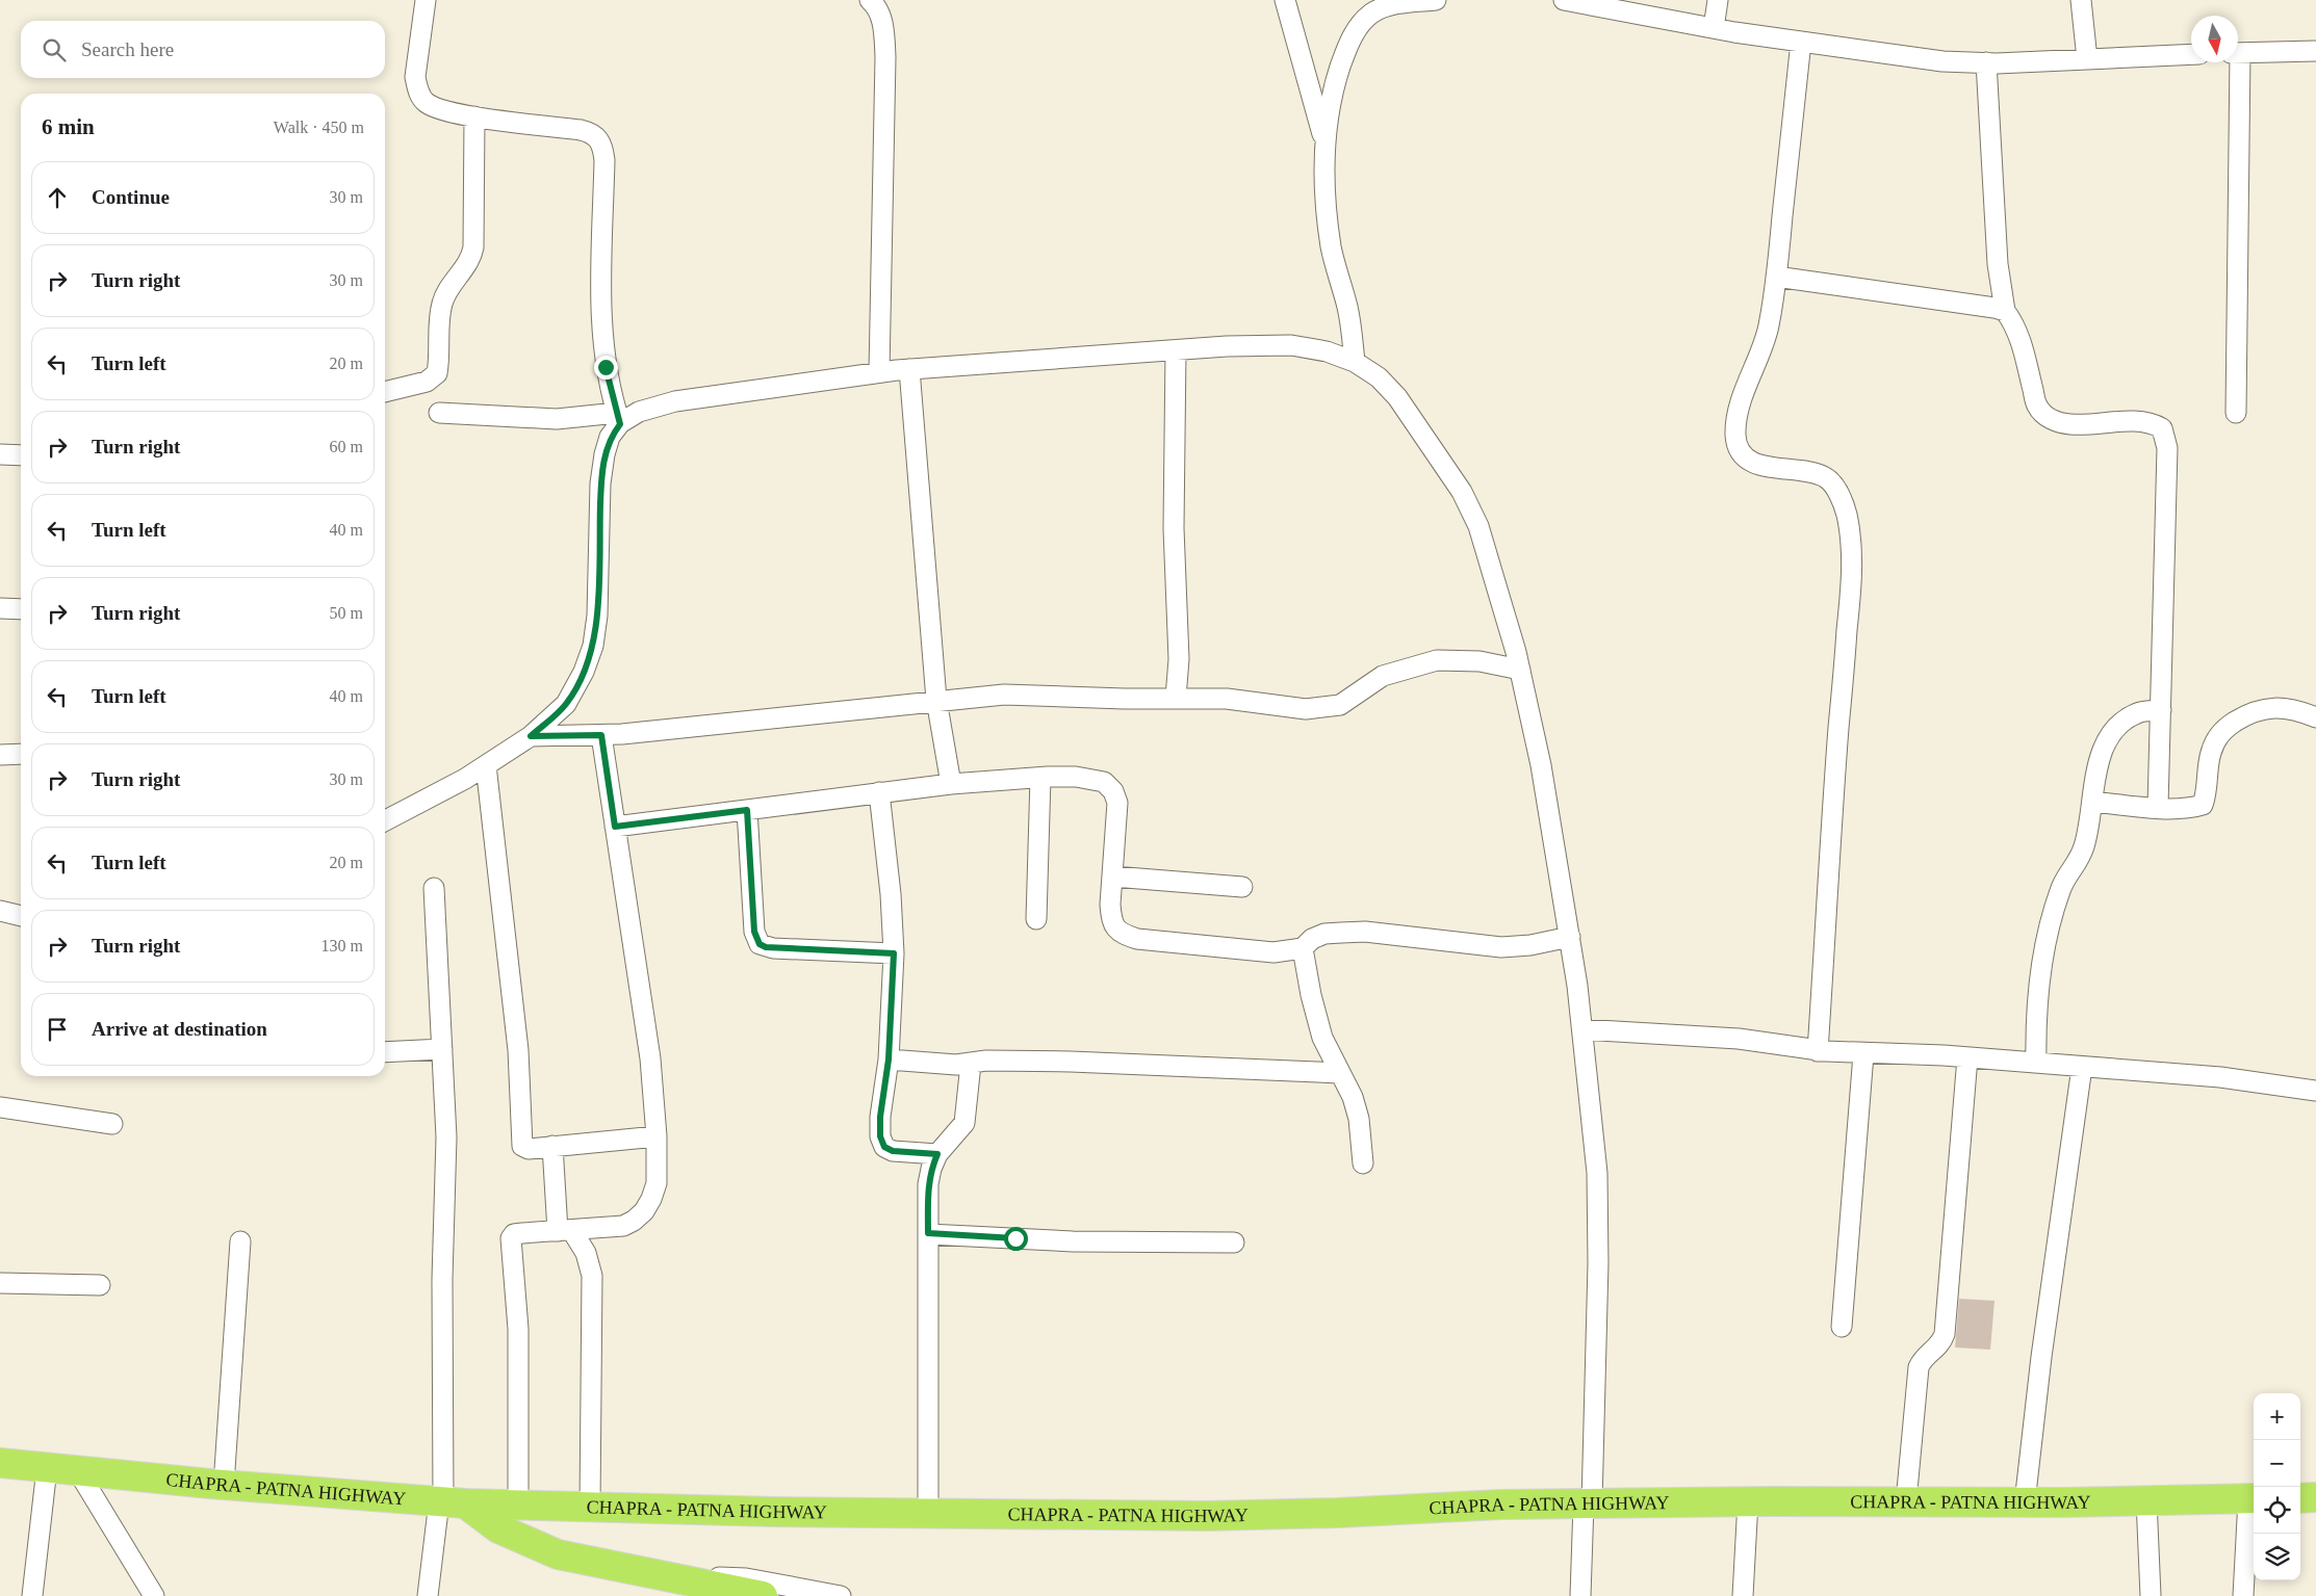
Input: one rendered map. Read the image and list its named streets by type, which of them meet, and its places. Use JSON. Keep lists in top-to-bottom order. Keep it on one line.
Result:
{"streets":{"highway":["CHAPRA - PATNA HIGHWAY"]},"north":"bottom","page":{"search":"Search here","heading":["6 min","Walk · 450 m"],"list":[["Continue","30 m"],["Turn right","30 m"],["Turn left","20 m"],["Turn right","60 m"],["Turn left","40 m"],["Turn right","50 m"],["Turn left","40 m"],["Turn right","30 m"],["Turn left","20 m"],["Turn right","130 m"],"Arrive at destination"],"map_buttons":["+","−"]}}
